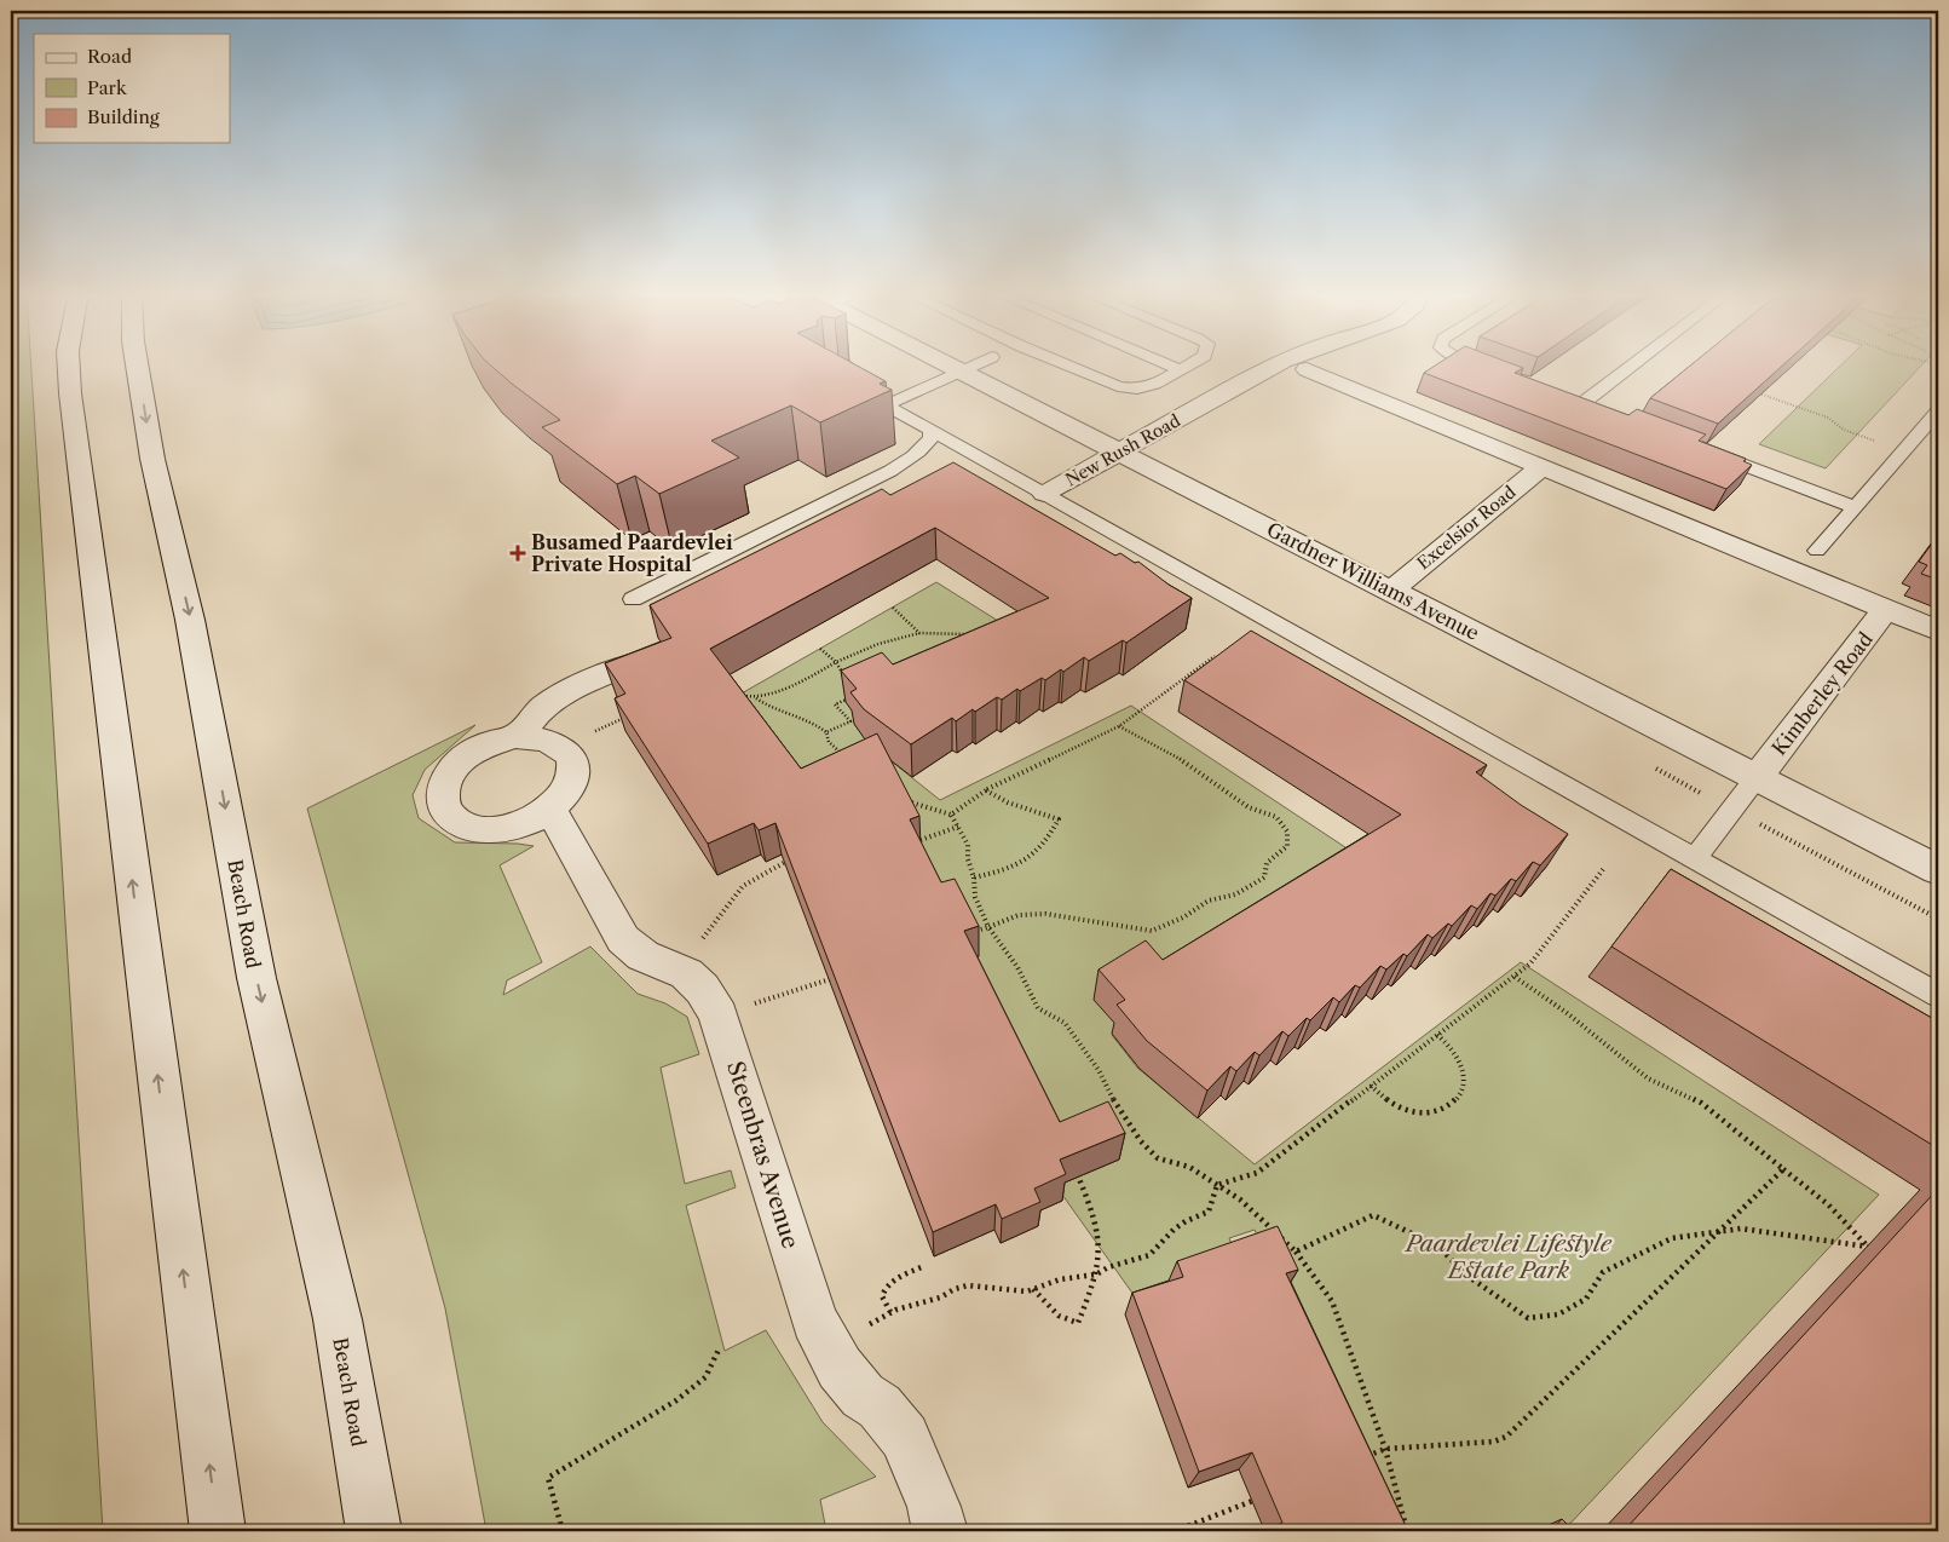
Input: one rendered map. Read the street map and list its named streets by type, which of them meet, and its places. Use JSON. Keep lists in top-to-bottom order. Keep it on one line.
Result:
{"streets":{"street":["New Rush Road","Excelsior Road","Gardner Williams Avenue","Kimberley Road","Beach Road","Steenbras Avenue"]},"crossings":[["New Rush Road","Gardner Williams Avenue"],["Excelsior Road","Gardner Williams Avenue"],["Gardner Williams Avenue","Kimberley Road"]],"parks":["Paardevlei Lifestyle Estate Park"],"places":{"health":["Busamed Paardevlei Private Hospital"]},"legend":["Road","Park","Building"]}
